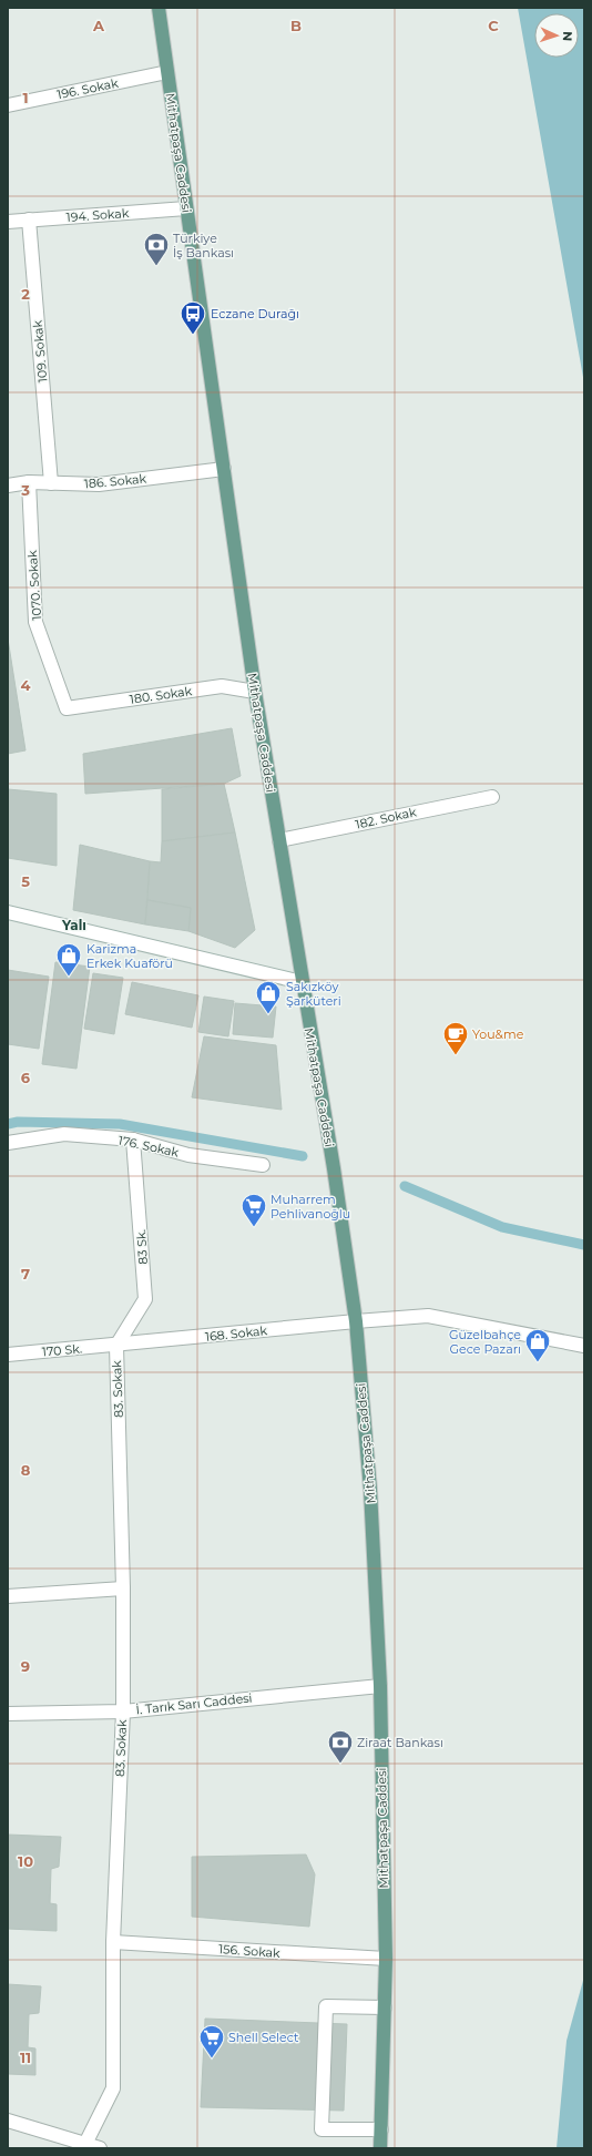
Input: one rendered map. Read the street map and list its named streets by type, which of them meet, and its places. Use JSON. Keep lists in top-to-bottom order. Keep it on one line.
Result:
{"streets":{"main road":["Mithatpaşa Caddesi"],"street":["196. Sokak","194. Sokak","109. Sokak","186. Sokak","1070. Sokak","180. Sokak","182. Sokak","176. Sokak","83 Sk.","168. Sokak","170 Sk.","83. Sokak","İ. Tarık Sarı Caddesi","156. Sokak"]},"crossings":[["196. Sokak","Mithatpaşa Caddesi"],["Mithatpaşa Caddesi","194. Sokak"],["Mithatpaşa Caddesi","186. Sokak"],["Mithatpaşa Caddesi","180. Sokak"],["Mithatpaşa Caddesi","182. Sokak"],["Mithatpaşa Caddesi","168. Sokak"],["Mithatpaşa Caddesi","İ. Tarık Sarı Caddesi"],["Mithatpaşa Caddesi","156. Sokak"],["194. Sokak","109. Sokak"],["109. Sokak","186. Sokak"],["186. Sokak","1070. Sokak"],["1070. Sokak","180. Sokak"],["176. Sokak","83 Sk."],["83 Sk.","168. Sokak"],["83 Sk.","170 Sk."],["83 Sk.","83. Sokak"],["168. Sokak","170 Sk."],["168. Sokak","83. Sokak"],["170 Sk.","83. Sokak"],["83. Sokak","İ. Tarık Sarı Caddesi"],["83. Sokak","156. Sokak"]],"districts":["Yalı"],"places":{"bank":["Türkiye İş Bankası","Ziraat Bankası"],"bus stop":["Eczane Durağı"],"shop":["Karizma Erkek Kuaförü","Sakızköy Şarküteri","Güzelbahçe Gece Pazarı"],"cafe":["You&me"],"supermarket":["Muharrem Pehlivanoğlu","Shell Select"]},"north":"right","grid":{"columns":["A","B","C"],"rows":["1","2","3","4","5","6","7","8","9","10","11"]}}
